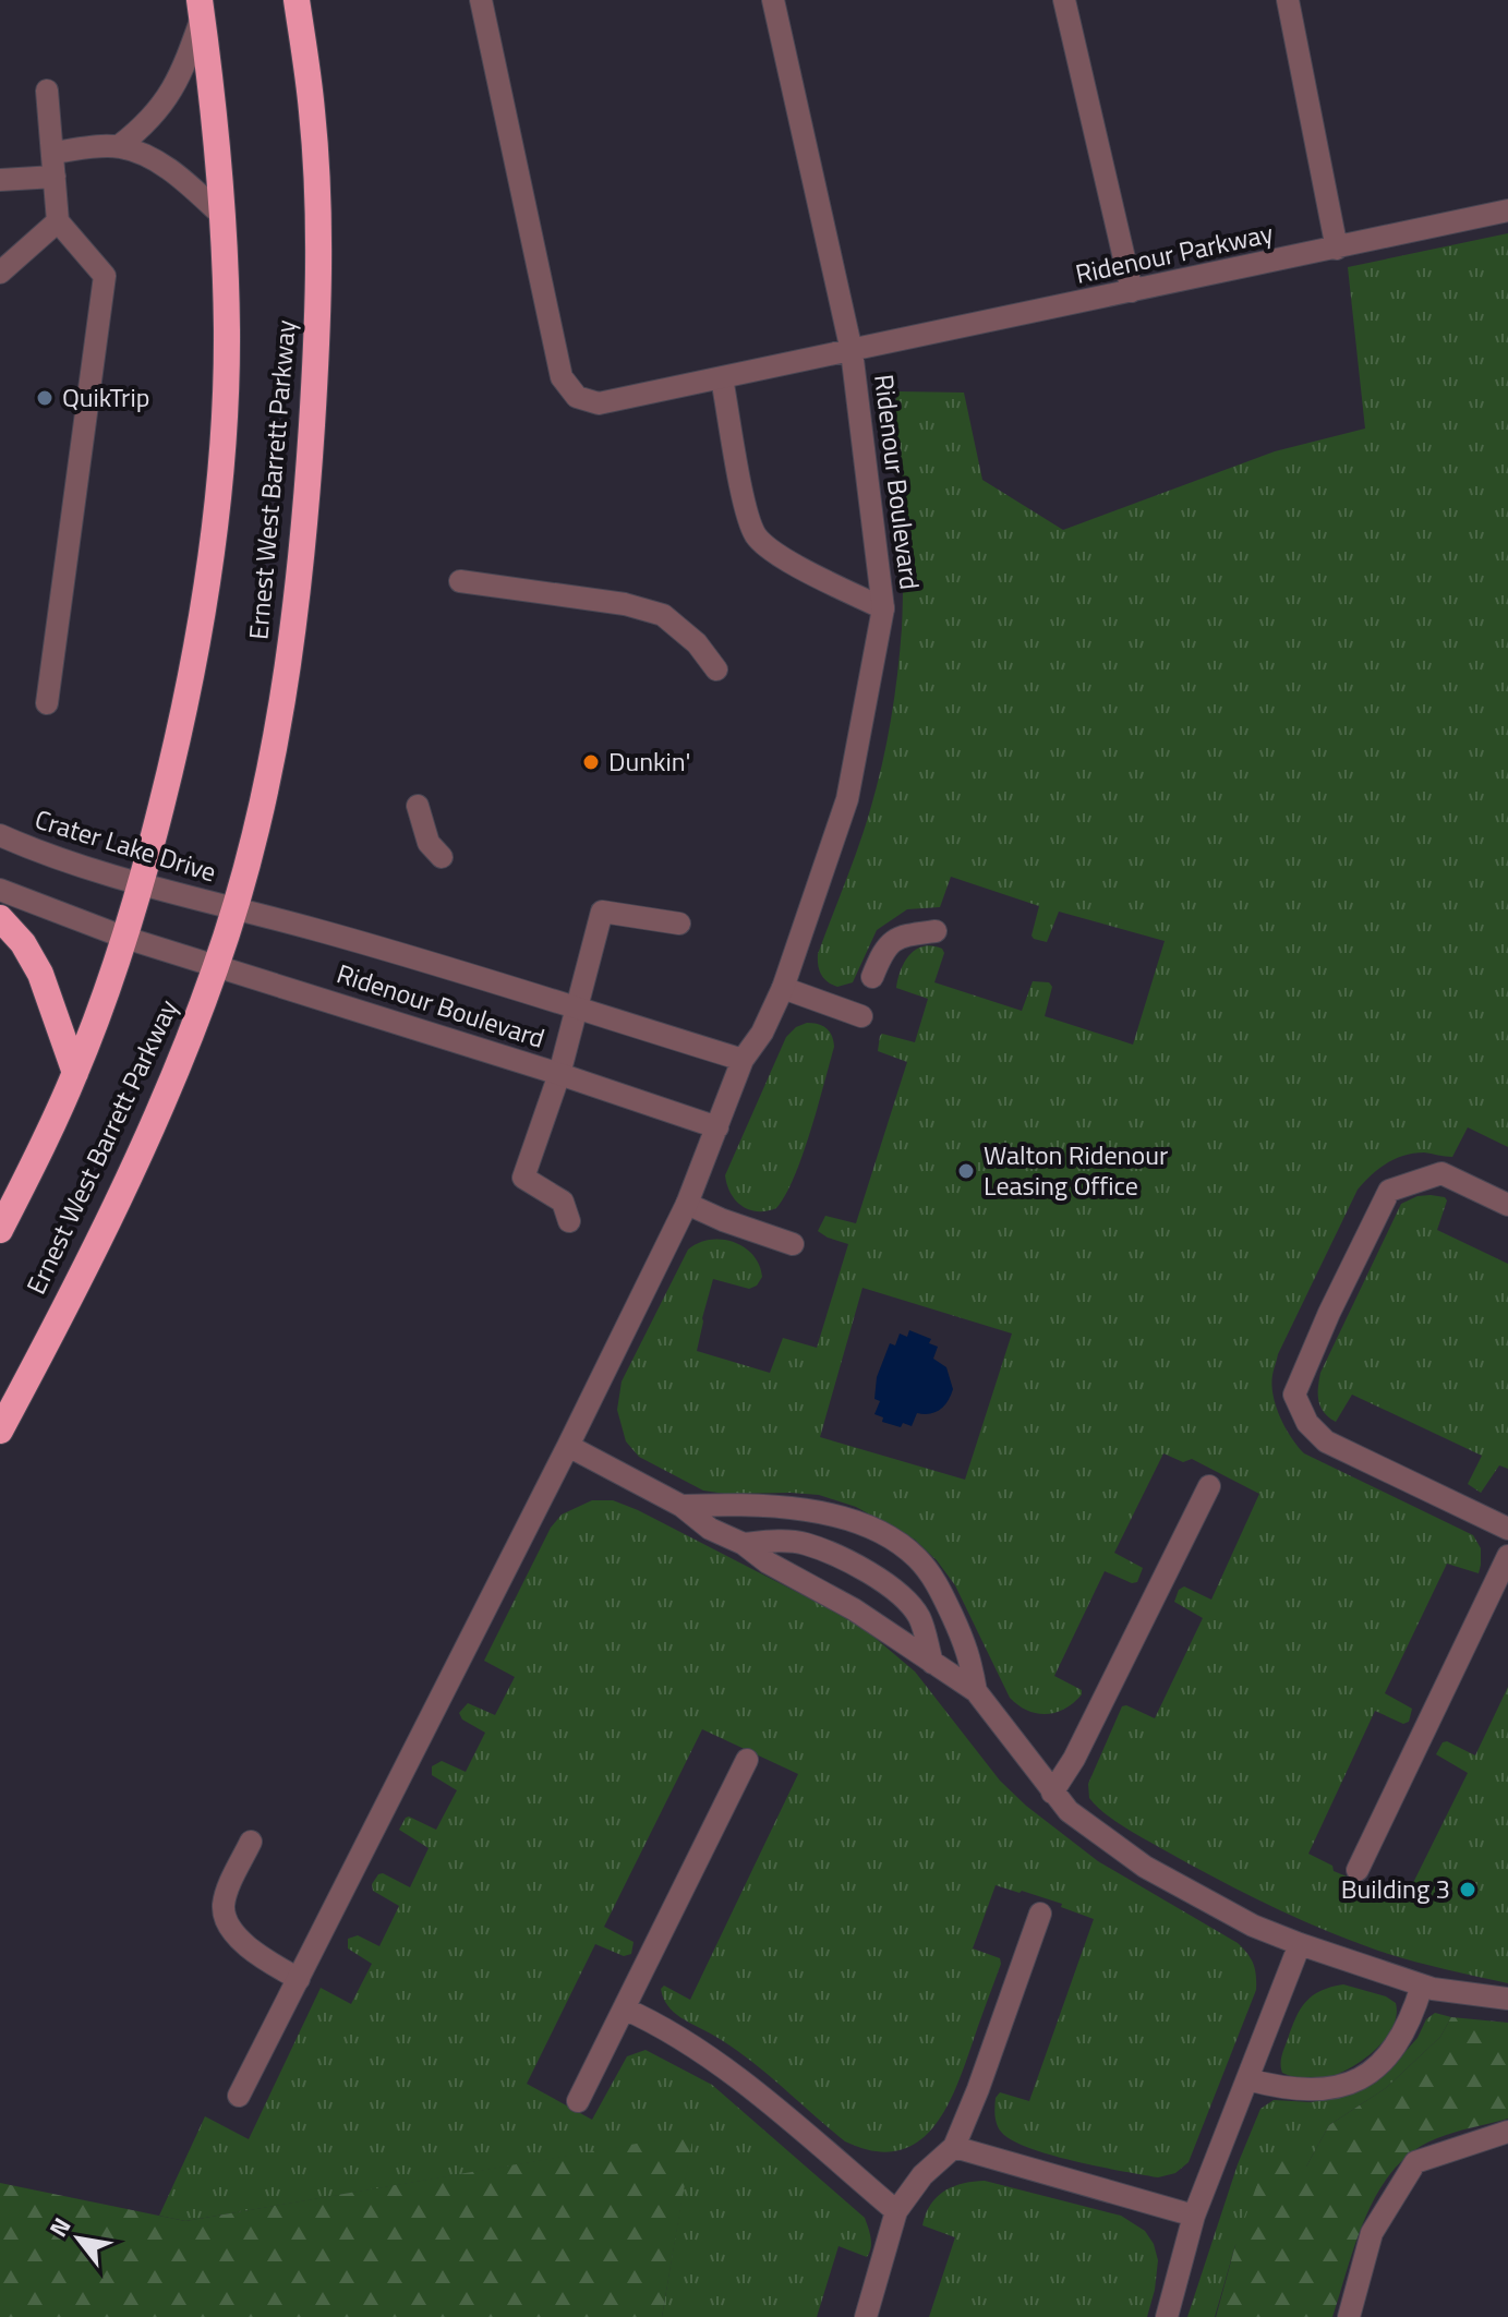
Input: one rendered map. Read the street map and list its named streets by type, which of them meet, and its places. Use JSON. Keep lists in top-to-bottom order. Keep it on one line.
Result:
{"streets":{"highway":["Ernest West Barrett Parkway"],"street":["Ridenour Parkway","Ridenour Boulevard","Crater Lake Drive"]},"crossings":[["Ridenour Parkway","Ridenour Boulevard"],["Ernest West Barrett Parkway","Ridenour Boulevard"],["Ernest West Barrett Parkway","Crater Lake Drive"],["Ridenour Boulevard","Crater Lake Drive"]],"places":["QuikTrip","Dunkin'","Walton Ridenour Leasing Office","Building 3"],"north":"top left"}
